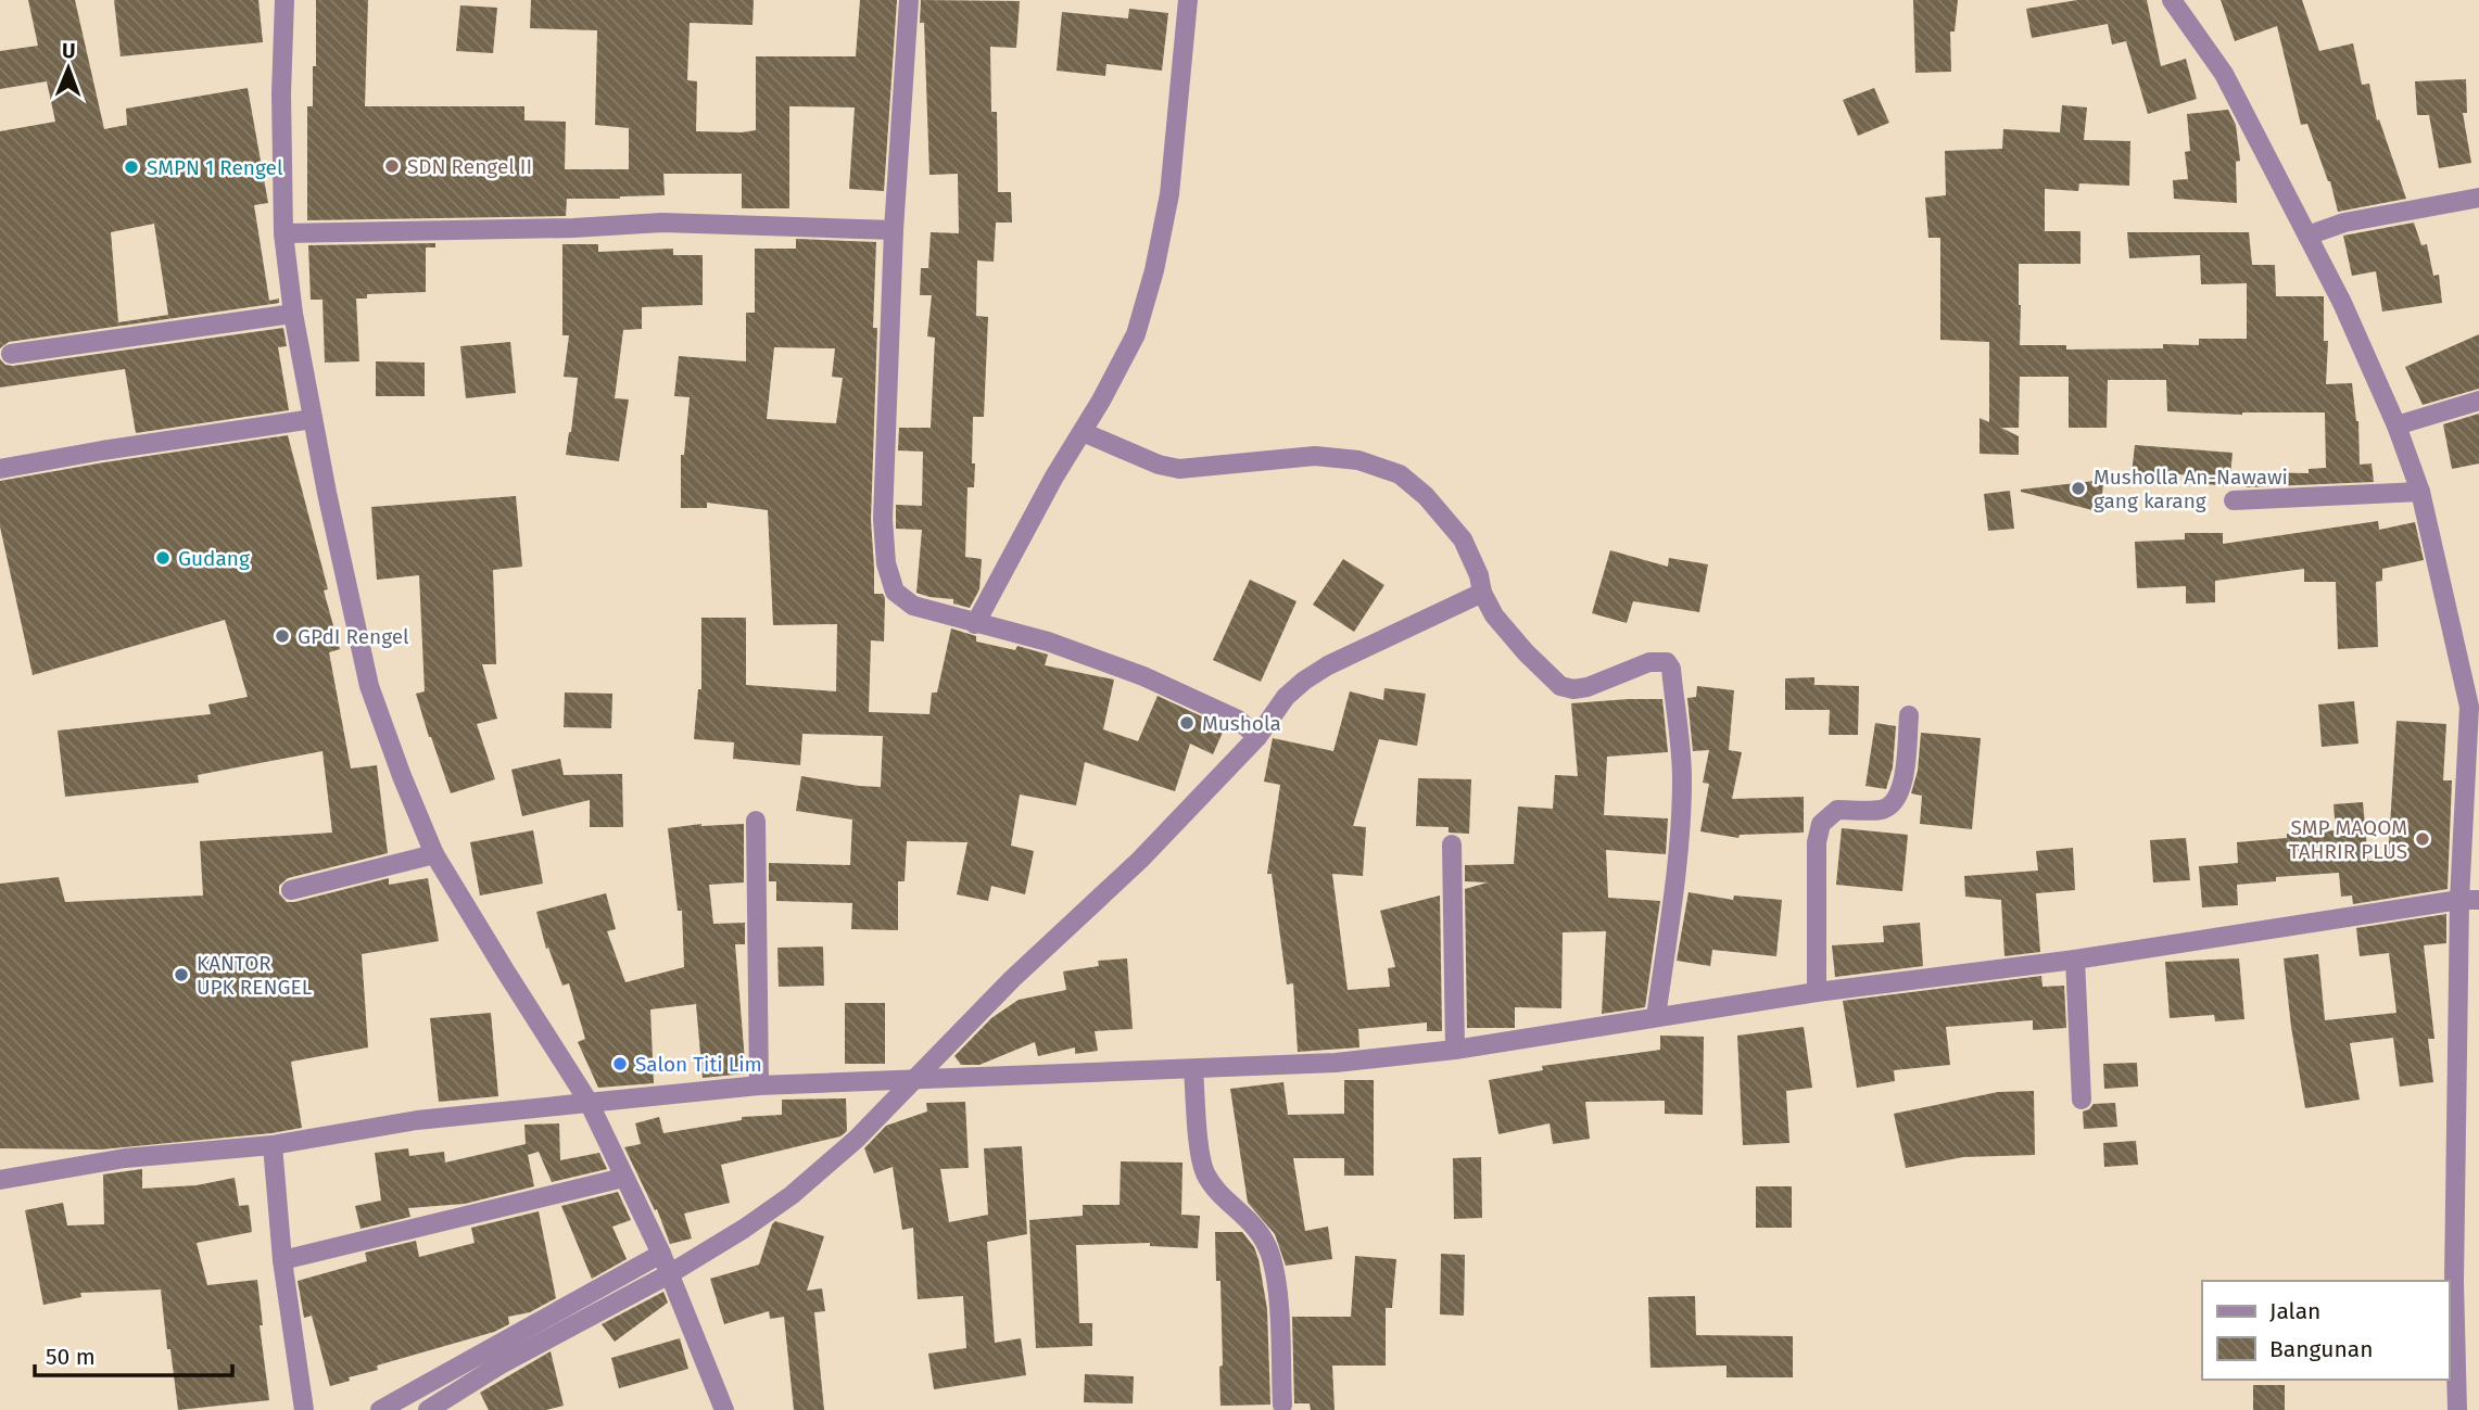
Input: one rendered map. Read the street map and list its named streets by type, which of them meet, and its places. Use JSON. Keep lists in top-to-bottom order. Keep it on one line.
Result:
{"places":["SDN Rengel II","SMPN 1 Rengel","Musholla An-Nawawi gang karang","Gudang","GPdI Rengel","Mushola","SMP MAQOM TAHRIR PLUS","KANTOR UPK RENGEL","Salon Titi Lim"],"legend":["Jalan","Bangunan"],"scale_bar":"50 m","north":"top"}
